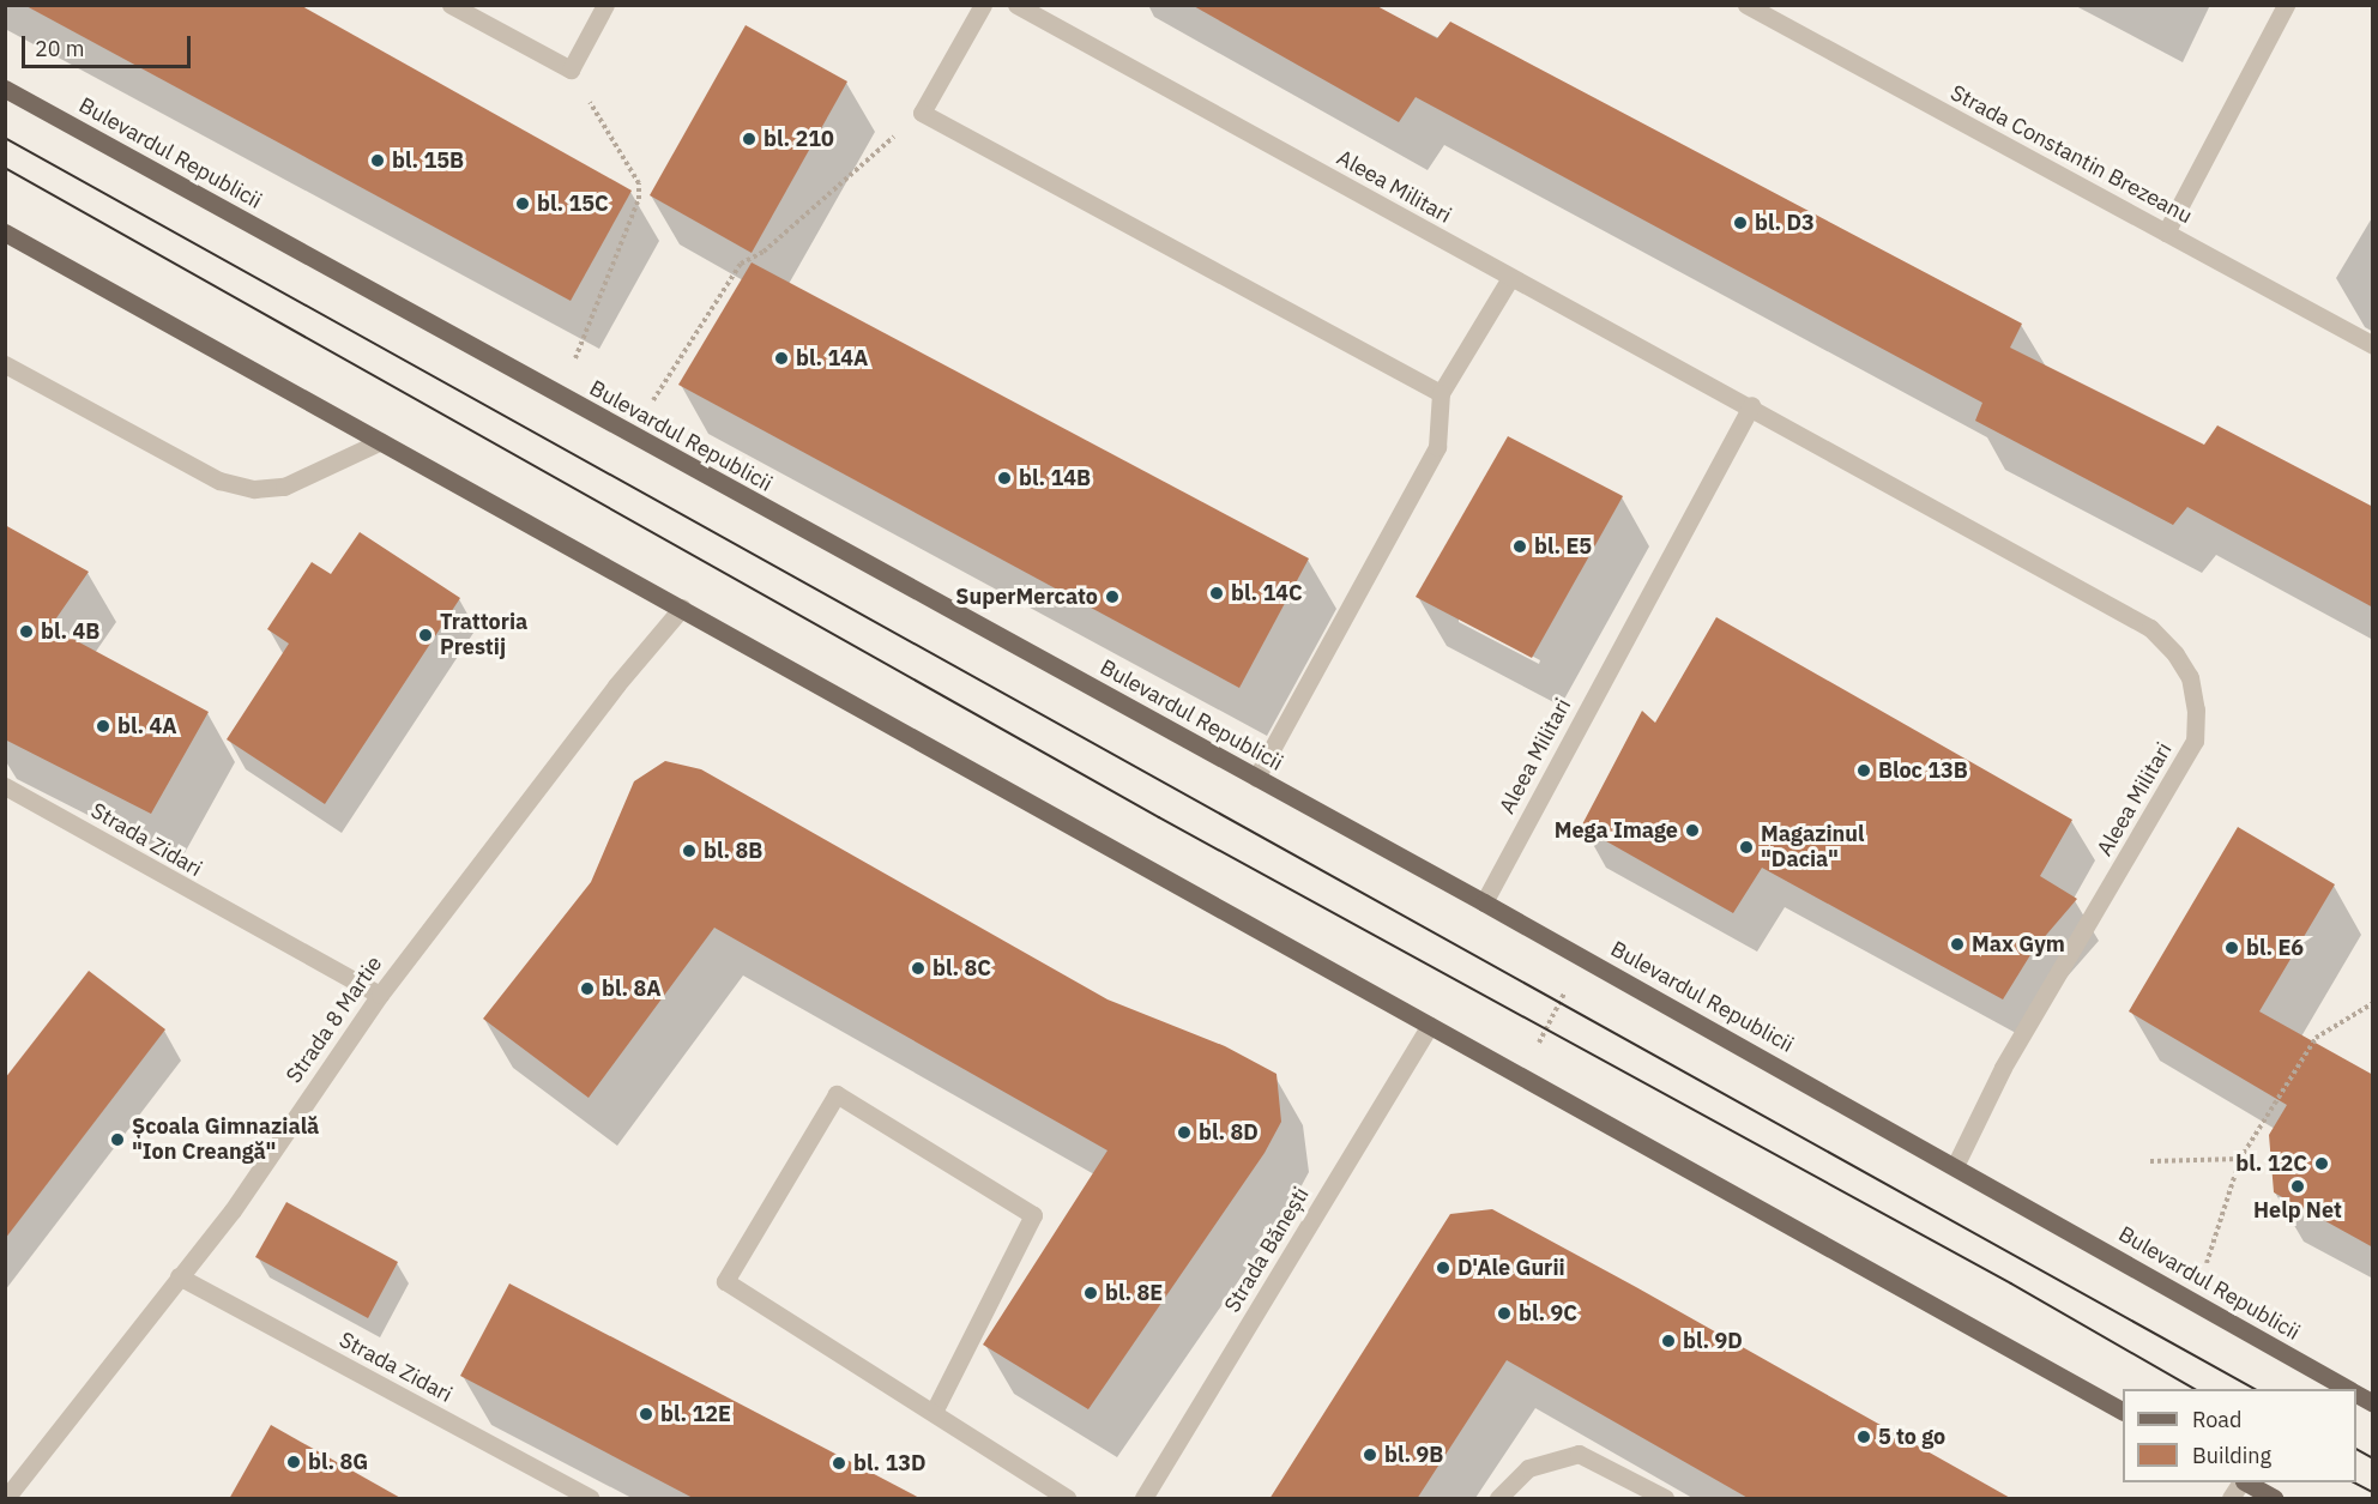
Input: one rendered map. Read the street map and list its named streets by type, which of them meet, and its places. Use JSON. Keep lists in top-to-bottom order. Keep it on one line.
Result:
{"streets":{"main road":["Bulevardul Republicii"],"street":["Strada Constantin Brezeanu","Aleea Militari","Strada Zidari","Strada 8 Martie","Strada Bănești"]},"crossings":[["Bulevardul Republicii","Aleea Militari"],["Strada Zidari","Strada 8 Martie"]],"places":["bl. 210","bl. 15B","bl. 15C","bl. D3","bl. 14A","bl. 14B","bl. E5","bl. 14C","SuperMercato","bl. 4B","Trattoria Prestij","bl. 4A","Bloc 13B","Mega Image","Magazinul \"Dacia\"","bl. 8B","Max Gym","bl. E6","bl. 8C","bl. 8A","bl. 8D","Școala Gimnazială \"Ion Creangă\"","bl. 12C","Help Net","D'Ale Gurii","bl. 8E","bl. 9C","bl. 9D","bl. 12E","5 to go","bl. 9B","bl. 8G","bl. 13D"],"legend":["Road","Building"],"scale_bar":"20 m"}
